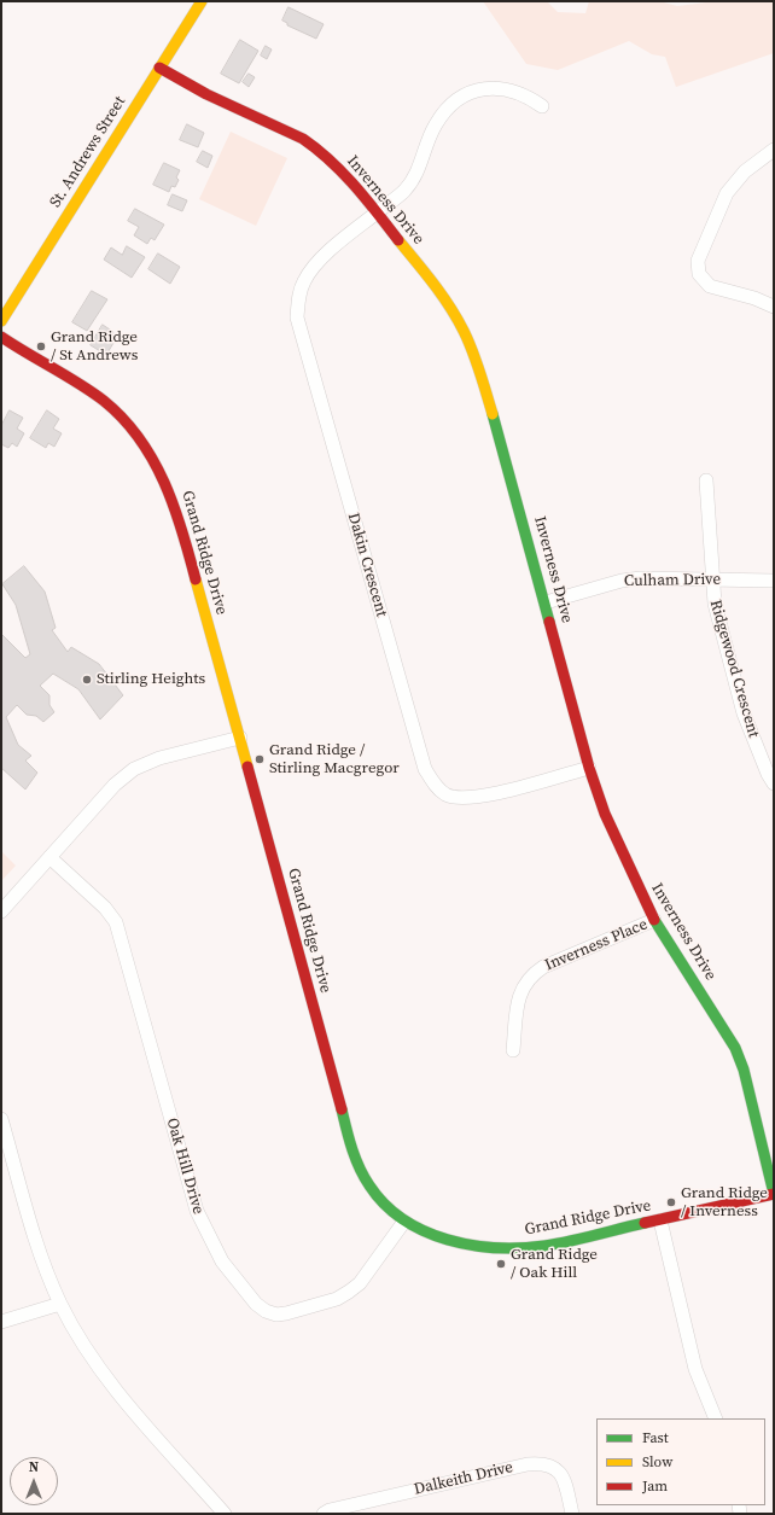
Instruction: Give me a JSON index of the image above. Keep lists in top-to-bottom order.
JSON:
{
  "streets": {
    "street": [
      "St. Andrews Street",
      "Inverness Drive",
      "Grand Ridge Drive",
      "Dakin Crescent",
      "Culham Drive",
      "Ridgewood Crescent",
      "Inverness Place",
      "Oak Hill Drive",
      "Dalkeith Drive"
    ]
  },
  "crossings": [
    ["St. Andrews Street", "Inverness Drive"],
    ["Inverness Drive", "Grand Ridge Drive"],
    ["Inverness Drive", "Dakin Crescent"],
    ["Inverness Drive", "Culham Drive"],
    ["Inverness Drive", "Inverness Place"],
    ["Grand Ridge Drive", "Oak Hill Drive"],
    ["Culham Drive", "Ridgewood Crescent"]
  ],
  "places": [
    "Grand Ridge / St Andrews",
    "Stirling Heights",
    "Grand Ridge / Stirling Macgregor",
    "Grand Ridge / Inverness",
    "Grand Ridge / Oak Hill"
  ],
  "legend": ["Fast", "Slow", "Jam"],
  "north": "top"
}
